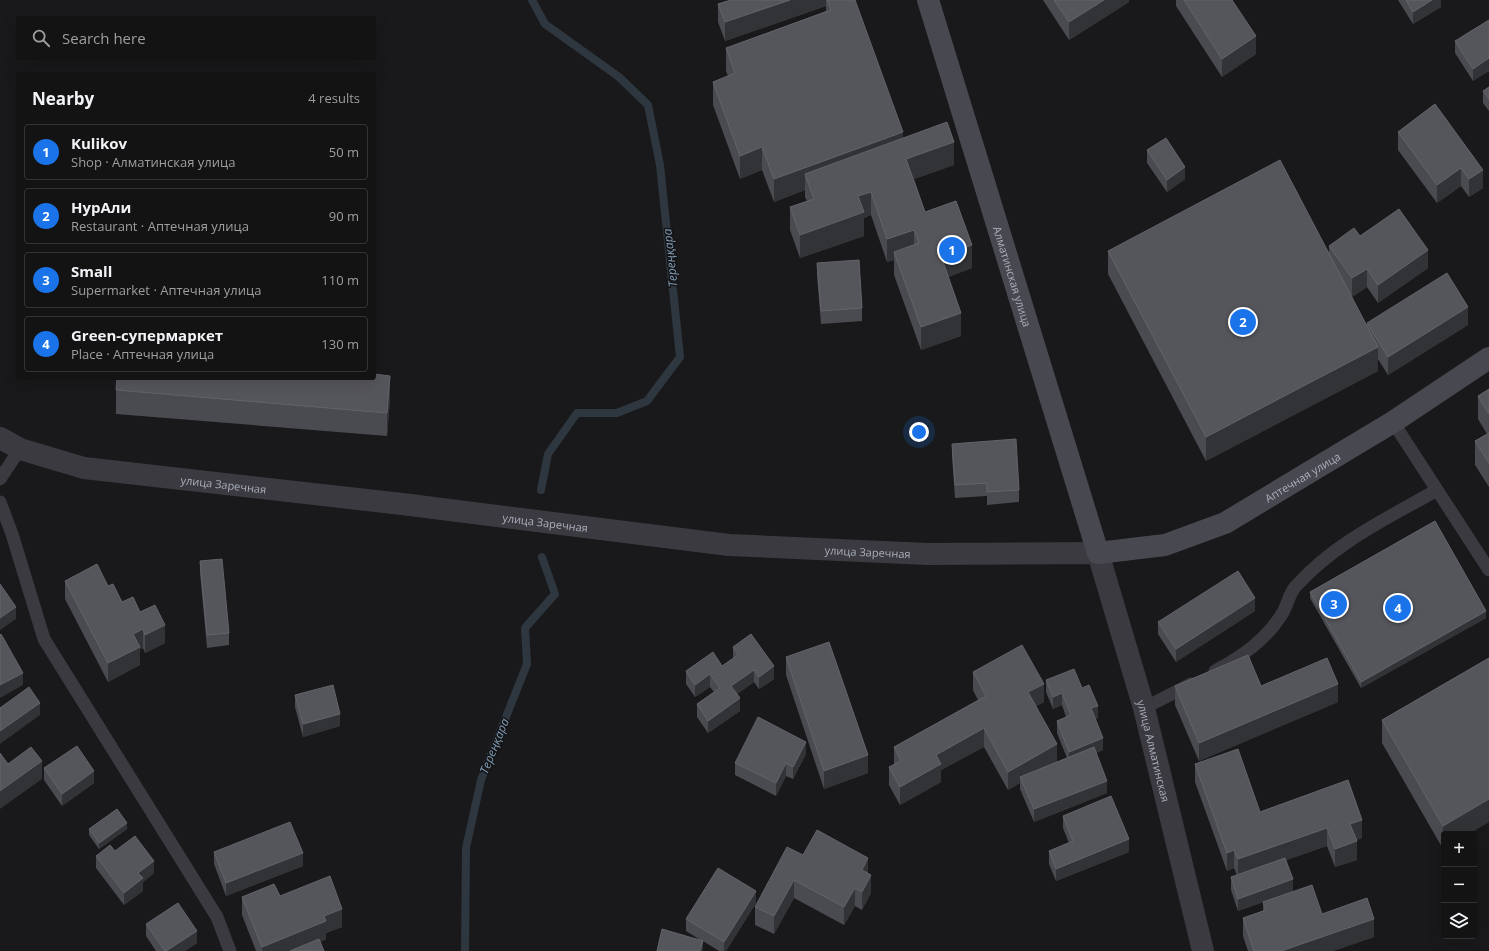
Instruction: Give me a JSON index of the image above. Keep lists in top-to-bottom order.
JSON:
{
  "streets": {
    "main road": ["Алматинская улица", "Аптечная улица"],
    "street": ["улица Заречная", "улица Алматинская"]
  },
  "crossings": [
    ["Алматинская улица", "Аптечная улица"],
    ["Алматинская улица", "улица Заречная"],
    ["Алматинская улица", "улица Алматинская"],
    ["Аптечная улица", "улица Заречная"],
    ["Аптечная улица", "улица Алматинская"],
    ["улица Заречная", "улица Алматинская"]
  ],
  "water": ["Тереңқара"],
  "page": {
    "search": "Search here",
    "heading": ["Nearby", "4 results"],
    "list": [
      {
        "mark": "1",
        "name": "Kulikov",
        "note": "Shop · Алматинская улица",
        "value": "50 m"
      },
      {
        "mark": "2",
        "name": "НурАли",
        "note": "Restaurant · Аптечная улица",
        "value": "90 m"
      },
      {
        "mark": "3",
        "name": "Small",
        "note": "Supermarket · Аптечная улица",
        "value": "110 m"
      },
      {
        "mark": "4",
        "name": "Green-супермаркет",
        "note": "Place · Аптечная улица",
        "value": "130 m"
      }
    ],
    "pins": [
      "1",
      "2",
      "3",
      "4"
    ],
    "map_buttons": ["+", "−"]
  }
}
